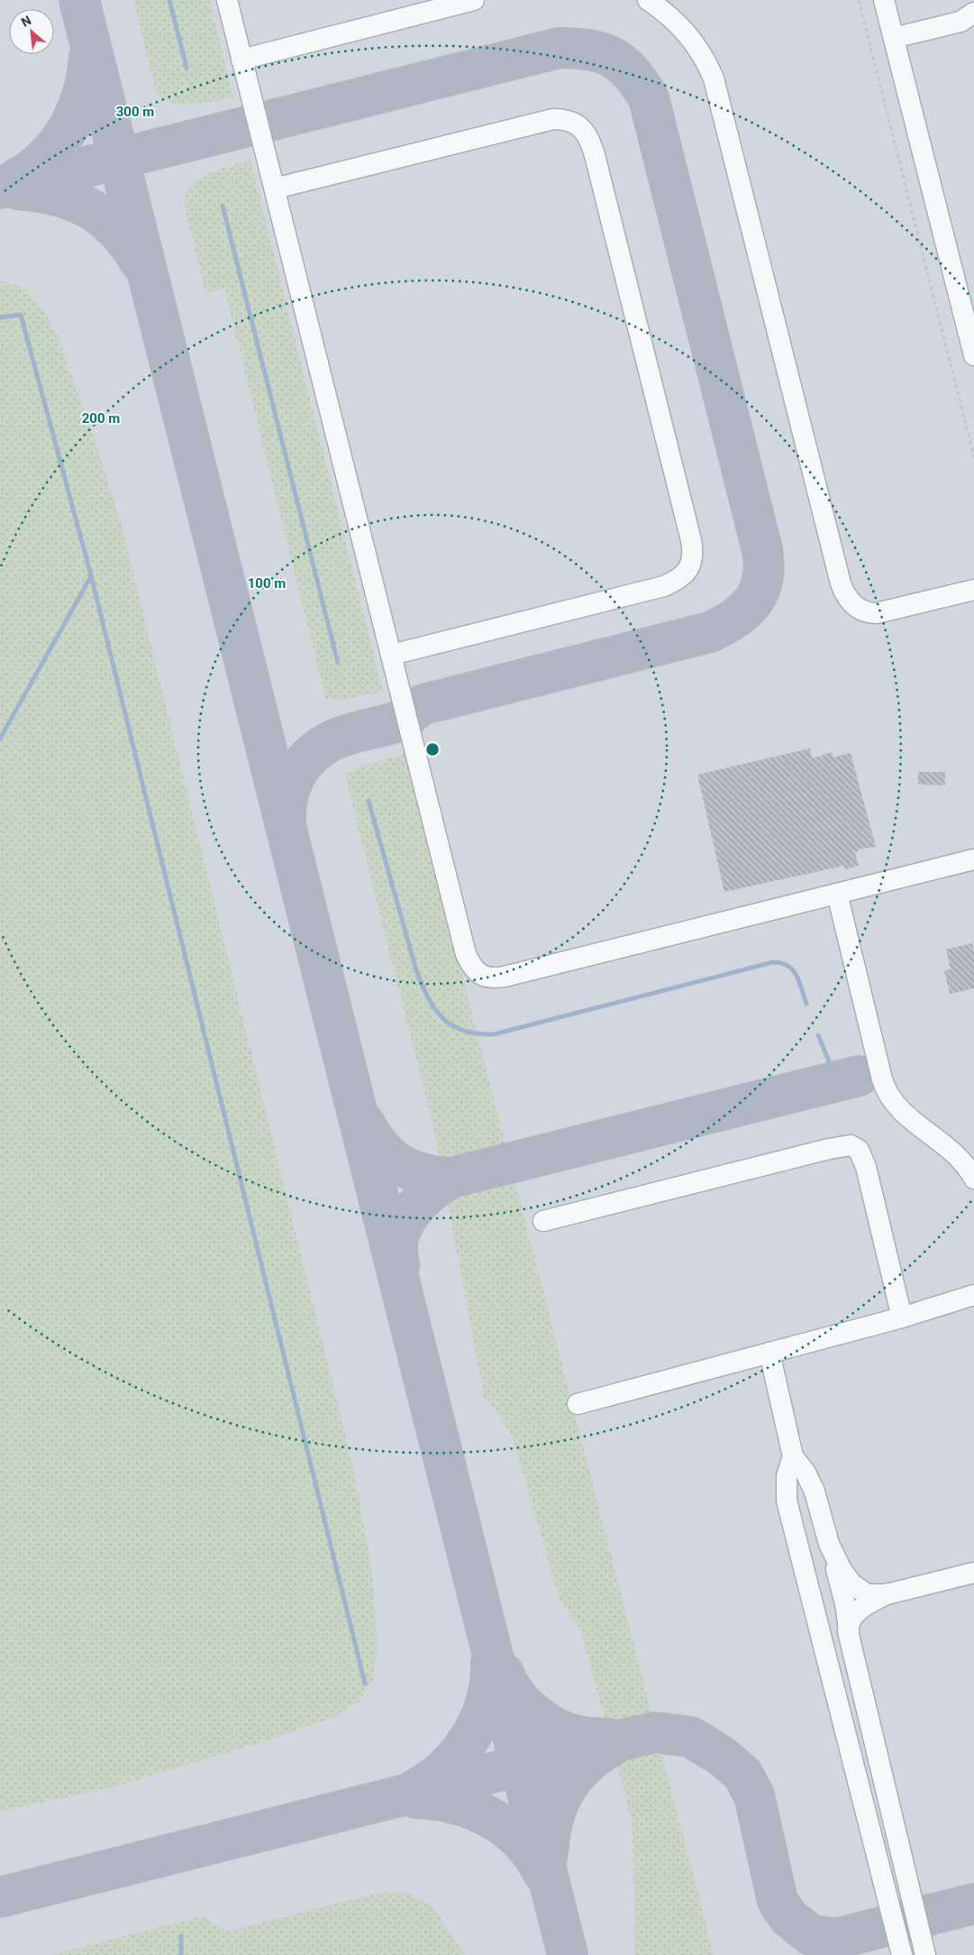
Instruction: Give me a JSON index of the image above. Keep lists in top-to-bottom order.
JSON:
{
  "north": "top left",
  "rings": ["300 m", "200 m", "100 m"]
}
